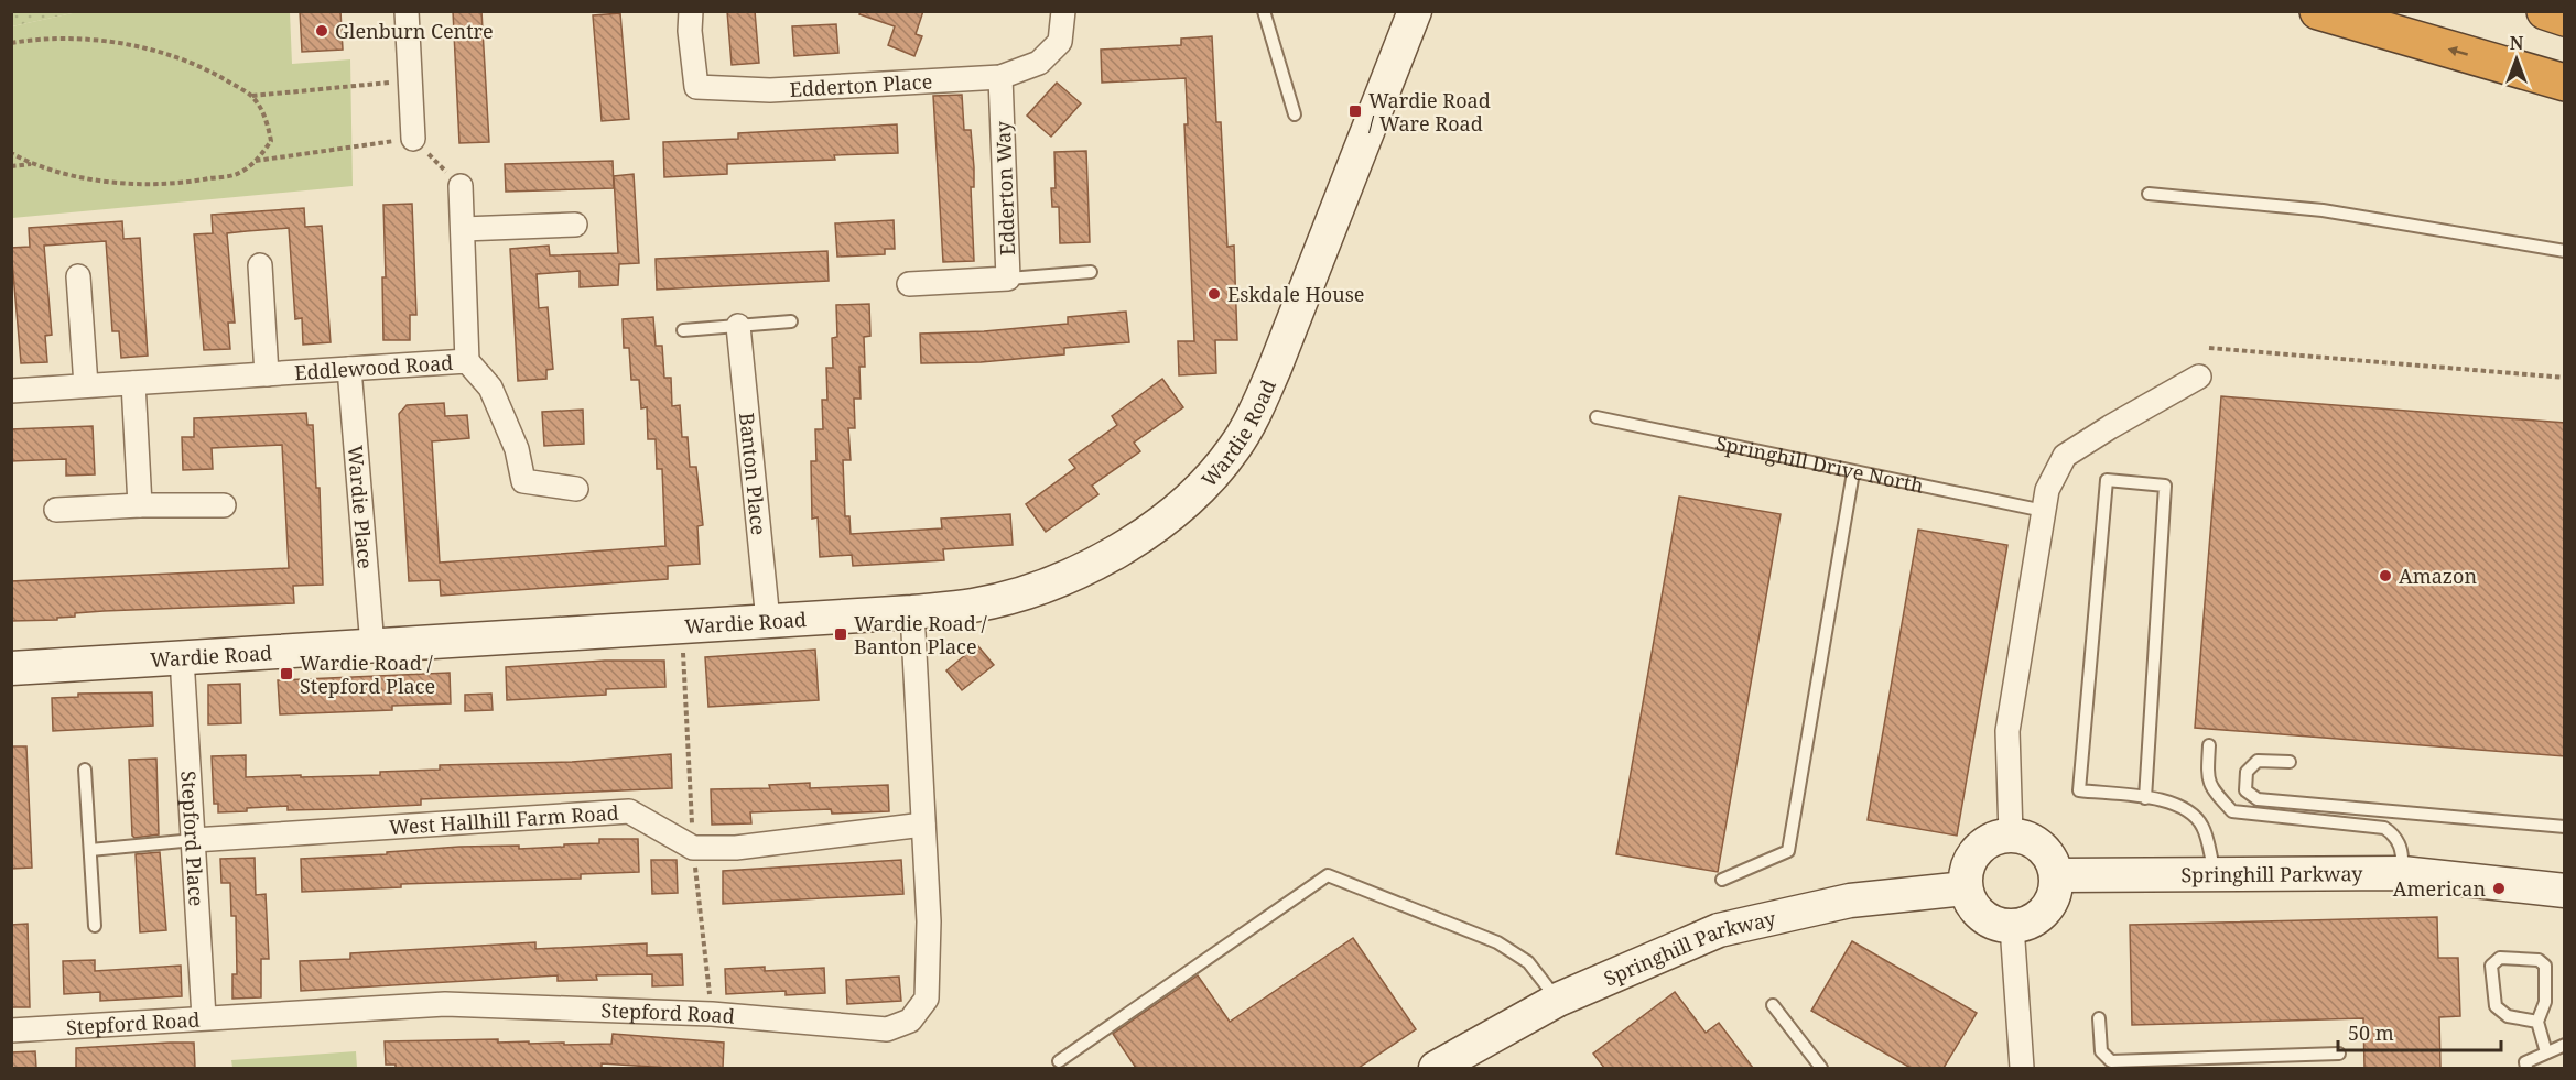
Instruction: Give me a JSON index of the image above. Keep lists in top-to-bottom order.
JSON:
{
  "streets": {
    "street": [
      "Edderton Place",
      "Edderton Way",
      "Eddlewood Road",
      "Wardie Road",
      "Banton Place",
      "Wardie Place",
      "West Hallhill Farm Road",
      "Stepford Place",
      "Springhill Parkway",
      "Stepford Road"
    ],
    "lane": ["Springhill Drive North"]
  },
  "crossings": [
    ["Edderton Place", "Edderton Way"],
    ["Eddlewood Road", "Wardie Place"],
    ["Wardie Road", "Banton Place"],
    ["Wardie Road", "Wardie Place"],
    ["Wardie Road", "Stepford Place"],
    ["Wardie Road", "Stepford Road"],
    ["West Hallhill Farm Road", "Stepford Place"],
    ["West Hallhill Farm Road", "Stepford Road"],
    ["Stepford Place", "Stepford Road"]
  ],
  "places": {
    "other": [
      "Glenburn Centre",
      "Eskdale House",
      "Amazon",
      "American"
    ],
    "transit": ["Wardie Road / Ware Road", "Wardie Road / Banton Place", "Wardie Road / Stepford Place"]
  },
  "scale_bar": "50 m",
  "north": "top"
}
